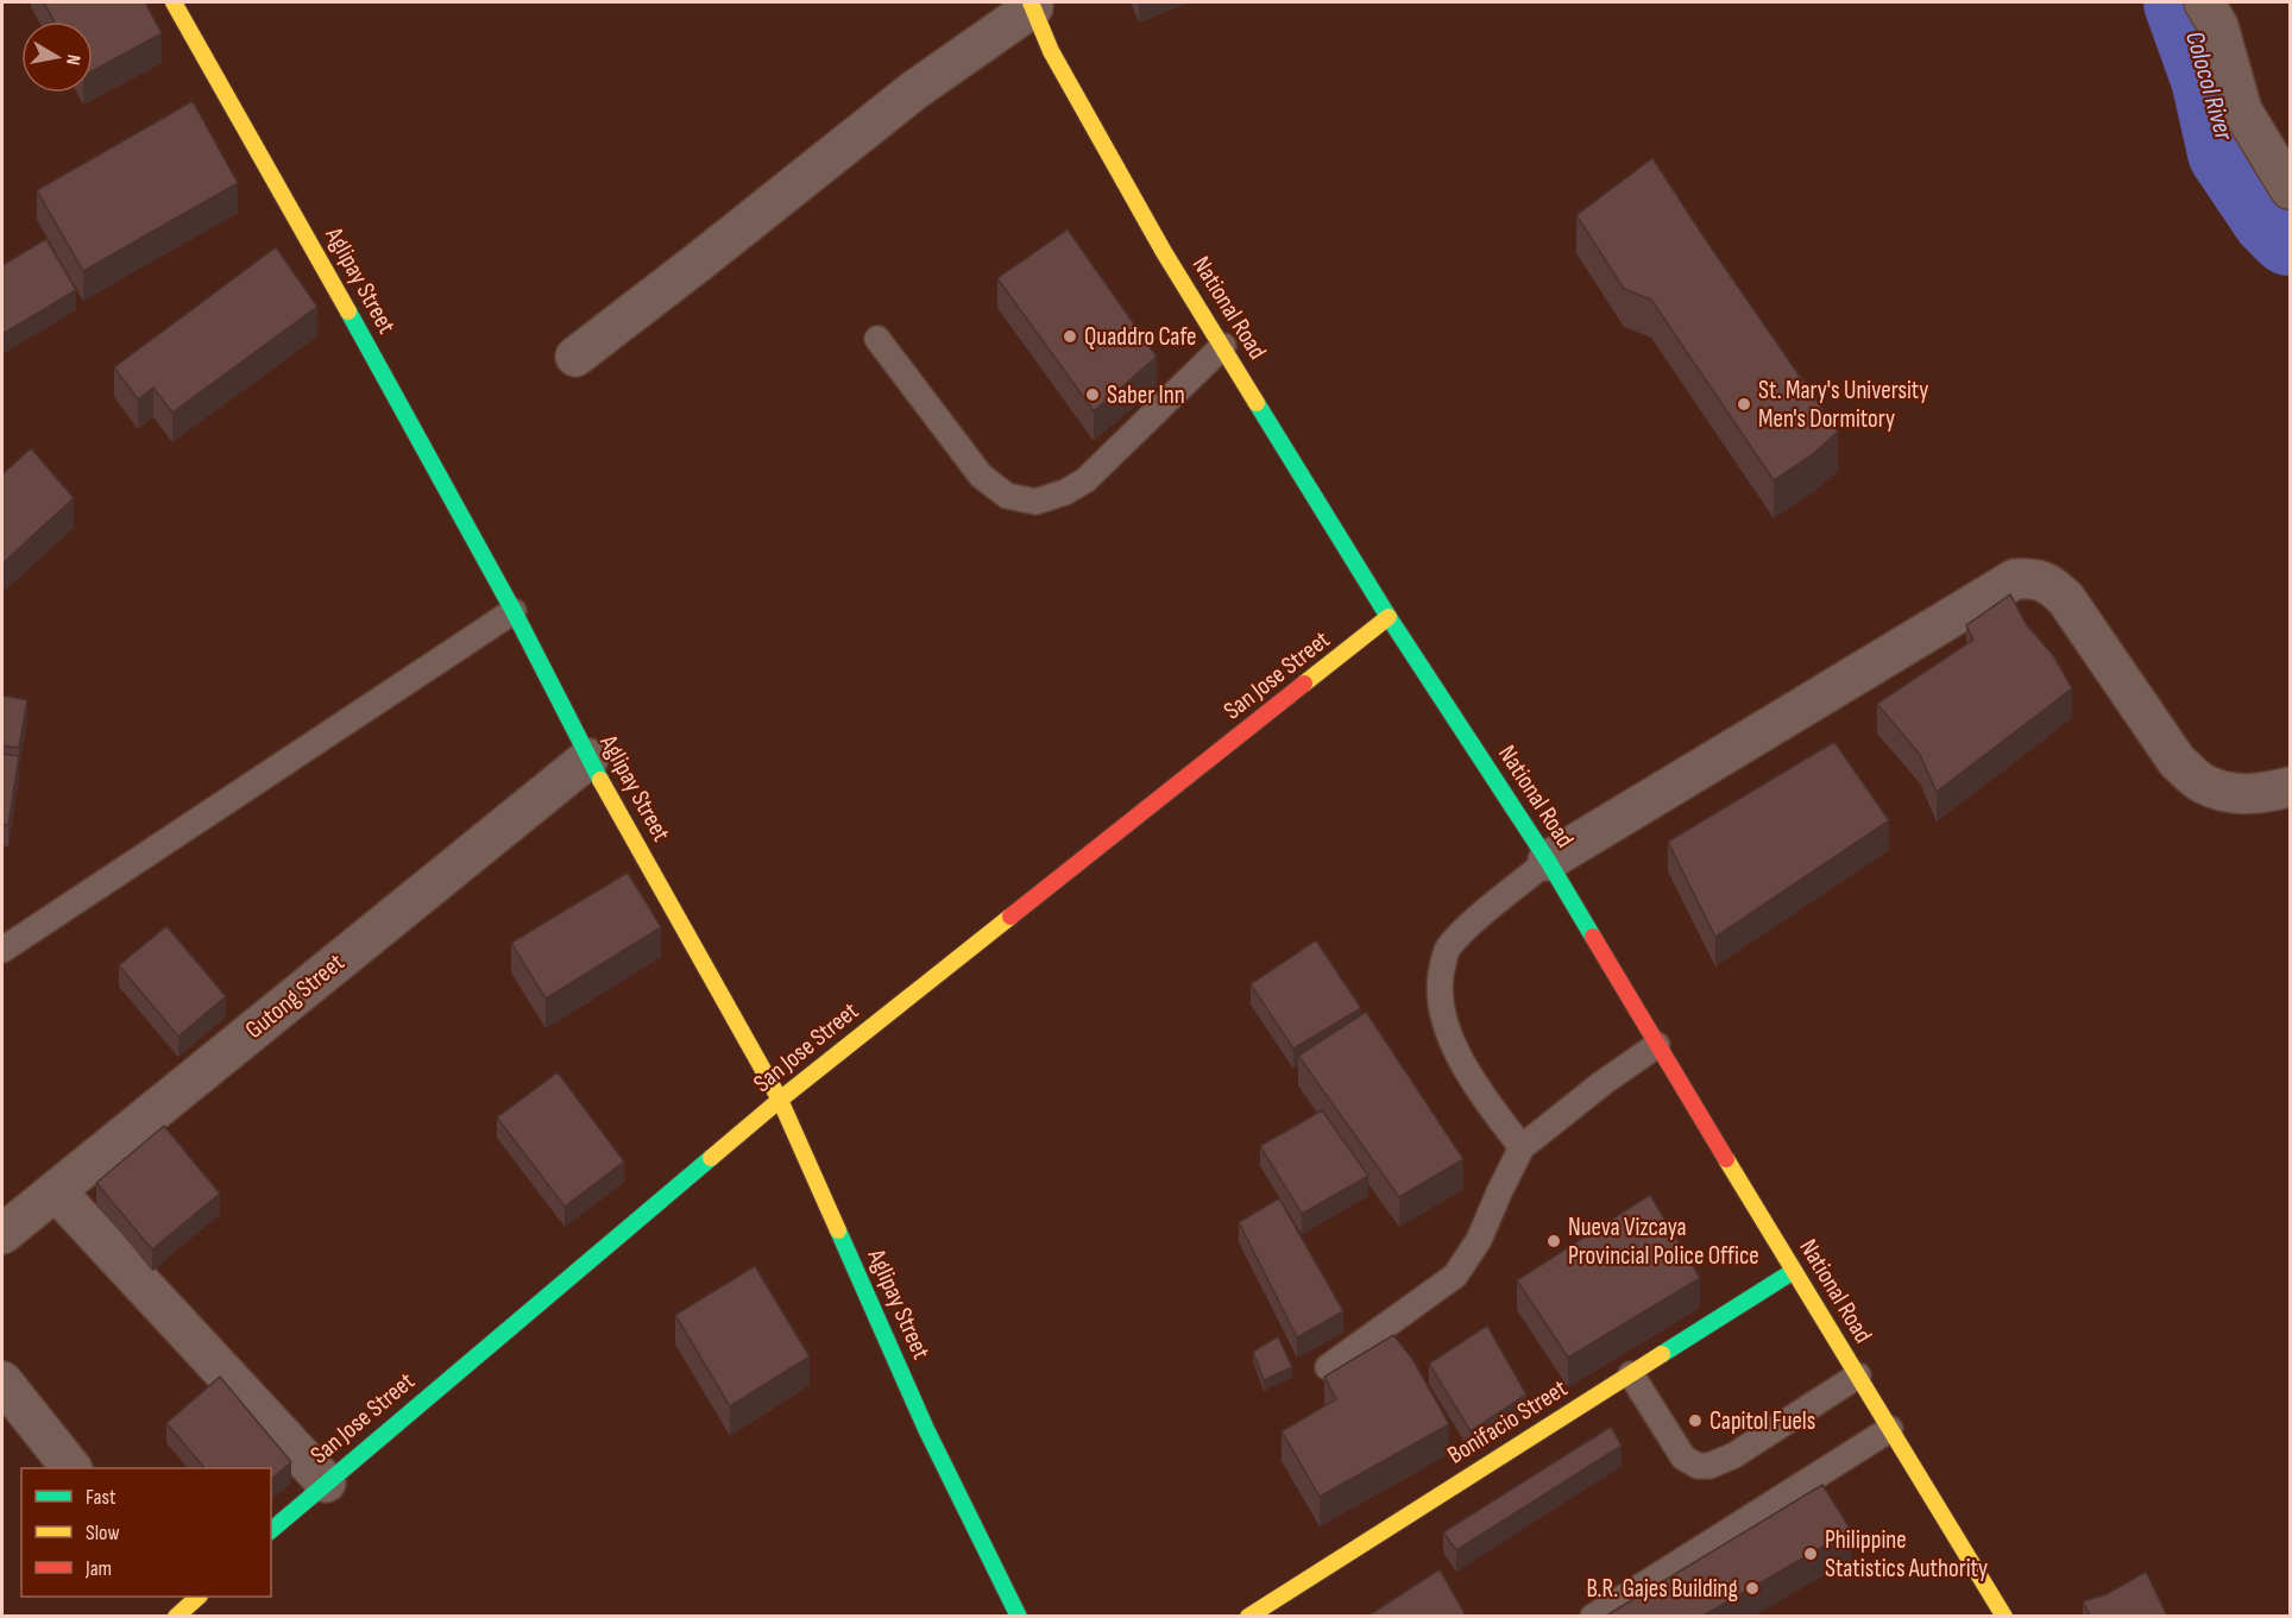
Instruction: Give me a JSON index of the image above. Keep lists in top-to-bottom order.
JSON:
{
  "streets": {
    "street": [
      "Aglipay Street",
      "National Road",
      "San Jose Street",
      "Gutong Street",
      "Bonifacio Street"
    ]
  },
  "crossings": [
    ["Aglipay Street", "San Jose Street"],
    ["Aglipay Street", "Gutong Street"],
    ["National Road", "San Jose Street"],
    ["National Road", "Bonifacio Street"]
  ],
  "water": ["Colocol River"],
  "places": [
    "Quaddro Cafe",
    "Saber Inn",
    "St. Mary's University Men's Dormitory",
    "Nueva Vizcaya Provincial Police Office",
    "Capitol Fuels",
    "Philippine Statistics Authority",
    "B.R. Gajes Building"
  ],
  "legend": ["Fast", "Slow", "Jam"],
  "north": "right"
}
